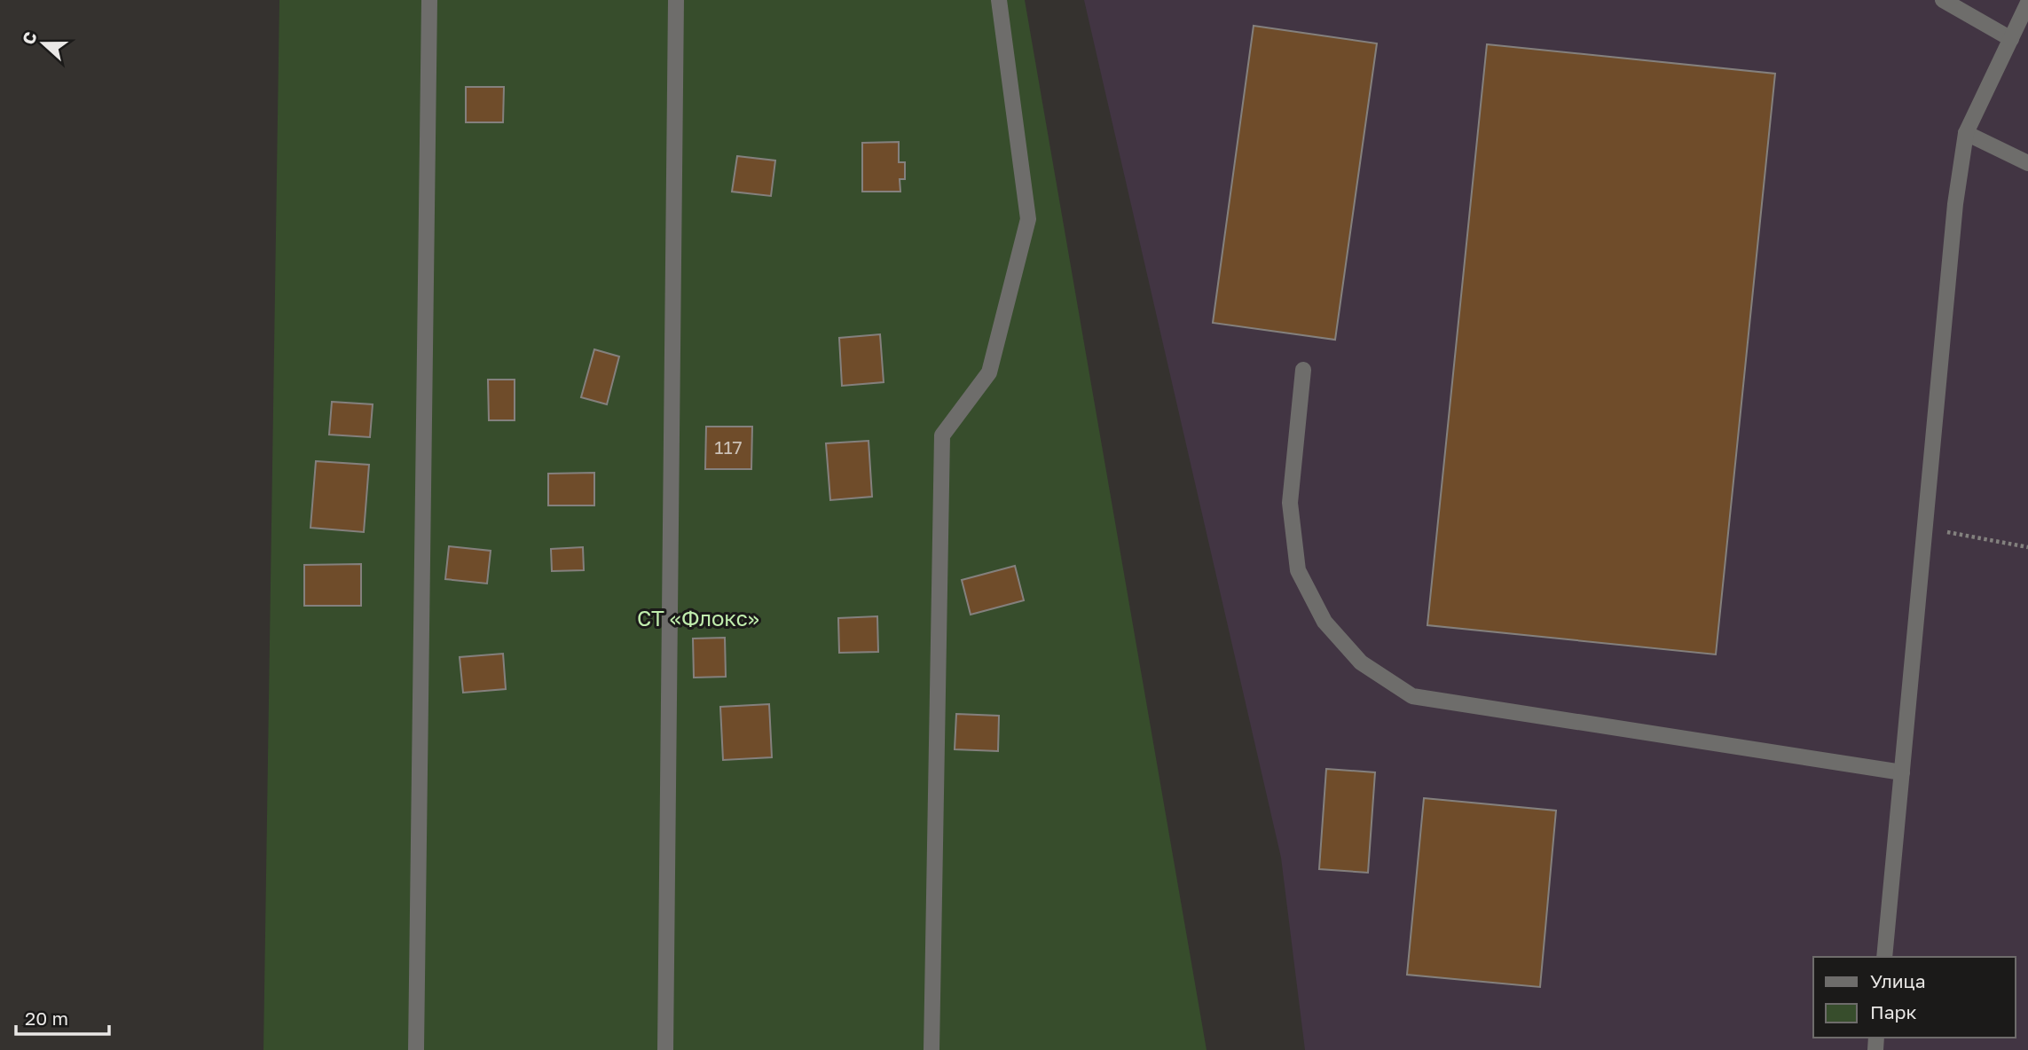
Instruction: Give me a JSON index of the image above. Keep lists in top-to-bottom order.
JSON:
{
  "parks": ["СТ «Флокс»"],
  "house_numbers": ["117"],
  "legend": ["Улица", "Парк"],
  "scale_bar": "20 m",
  "north": "left"
}
